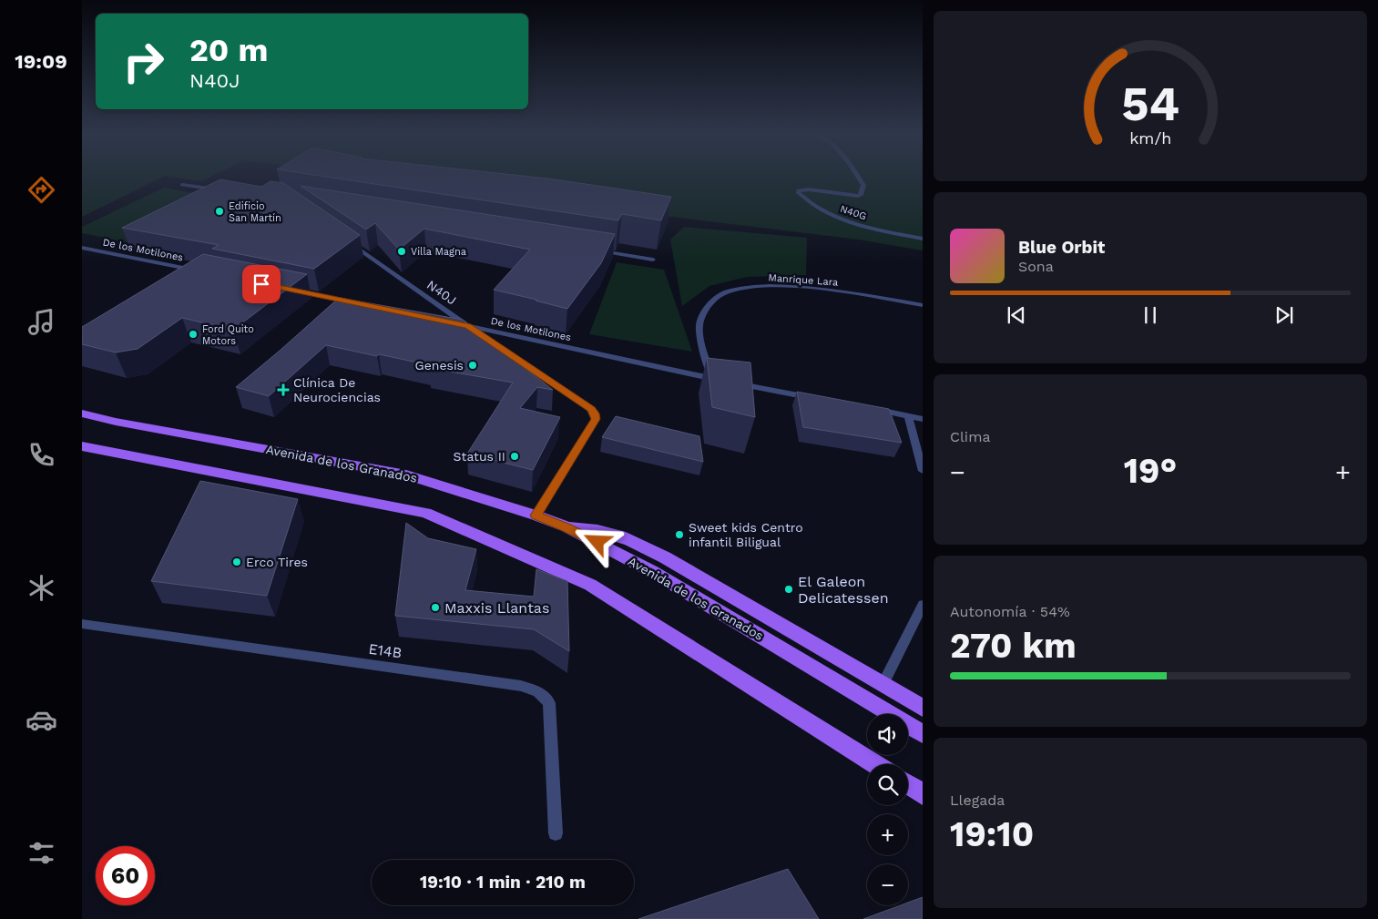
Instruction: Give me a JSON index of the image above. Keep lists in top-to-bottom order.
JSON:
{
  "streets": {
    "main road": ["Avenida de los Granados"],
    "street": [
      "N40G",
      "De los Motilones",
      "Manrique Lara",
      "N40J",
      "E14B"
    ]
  },
  "crossings": [
    ["De los Motilones", "Manrique Lara"],
    ["De los Motilones", "N40J"],
    ["N40J", "Avenida de los Granados"]
  ],
  "places": {
    "other": [
      "Edificio San Martín",
      "Villa Magna",
      "Ford Quito Motors",
      "Genesis",
      "Status II",
      "Sweet kids Centro infantil Biligual",
      "Erco Tires",
      "El Galeon Delicatessen",
      "Maxxis Llantas"
    ],
    "health": ["Clínica De Neurociencias"]
  },
  "page": {
    "tabs": "19:09",
    "turn": ["20 m", "N40J"],
    "song": ["Blue Orbit", "Sona"],
    "tile": [
      "Clima",
      ["Autonomía · 54%", "270 km"],
      ["Llegada", "19:10"]
    ],
    "heat": ["−", "19°", "+"],
    "map_buttons": ["+", "−"],
    "limit": "60",
    "trip": "19:10 · 1 min · 210 m",
    "gauge": ["54", "km/h"]
  }
}
